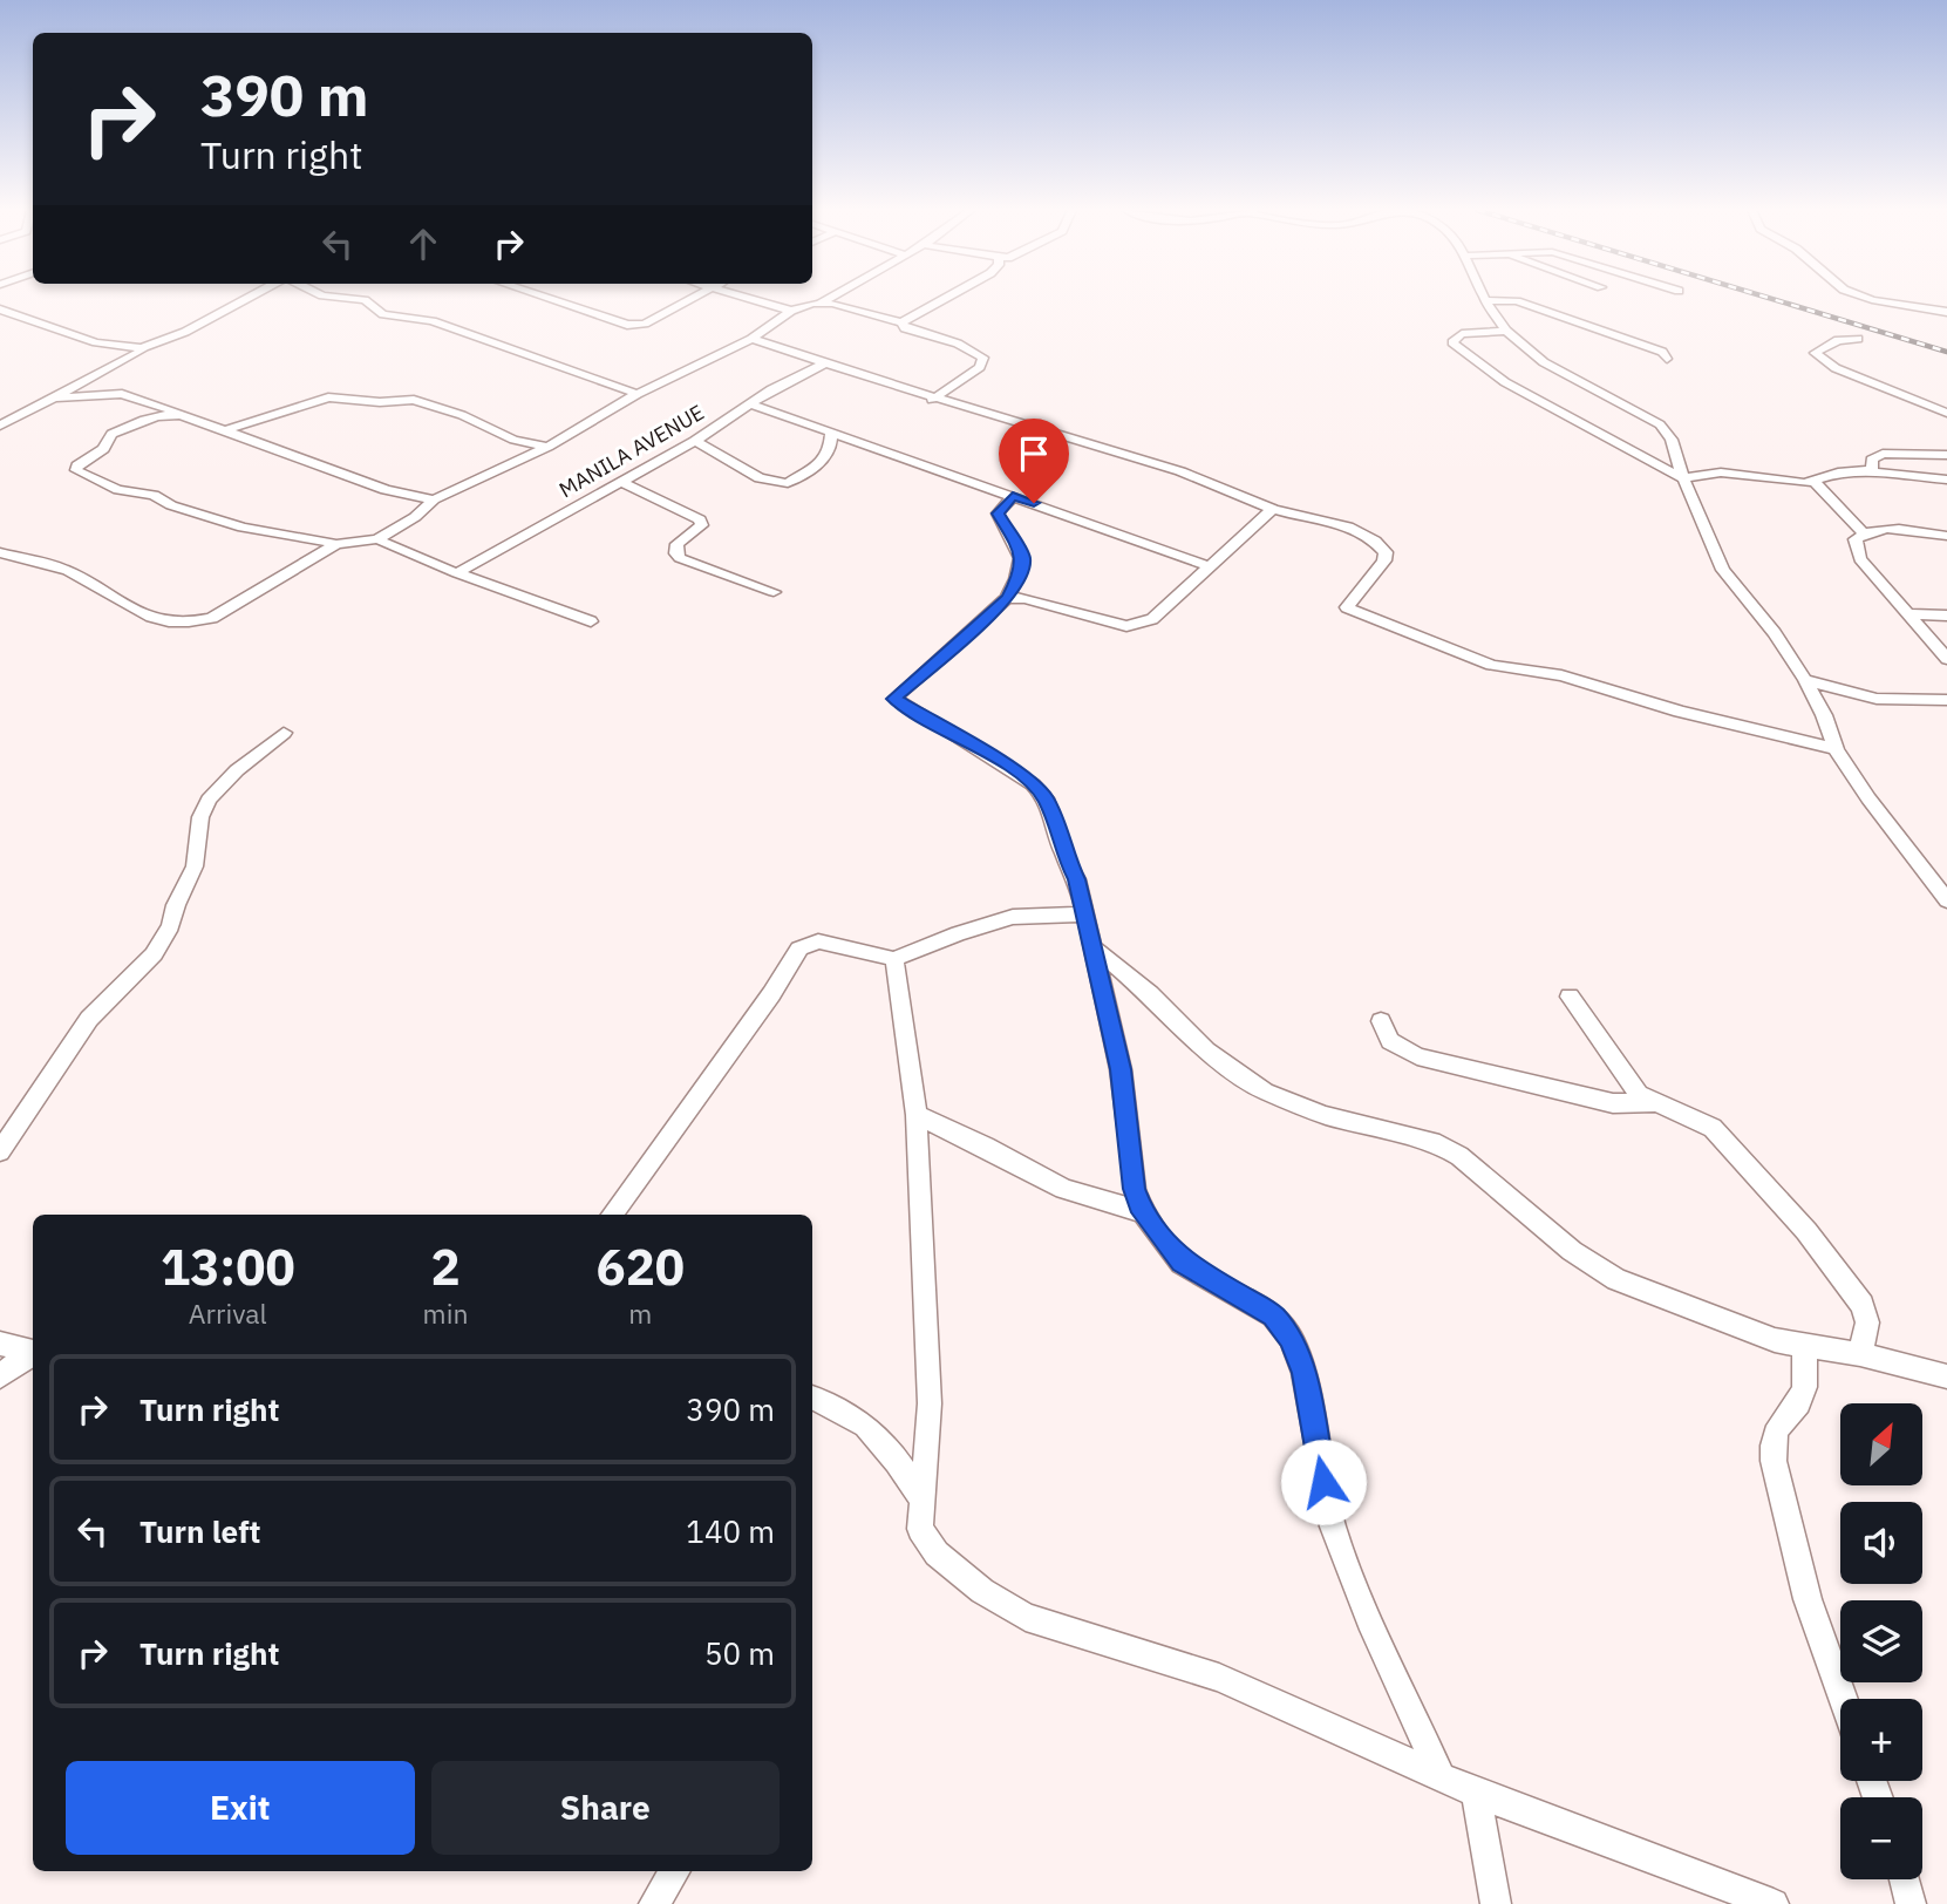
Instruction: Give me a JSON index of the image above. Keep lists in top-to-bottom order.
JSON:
{
  "streets": {
    "street": ["MANILA AVENUE"]
  },
  "north": "top right",
  "page": {
    "turn": ["390 m", "Turn right"],
    "eta": [
      "13:00",
      "Arrival",
      "2",
      "min",
      "620",
      "m"
    ],
    "list": [
      {
        "name": "Turn right",
        "value": "390 m"
      },
      {
        "name": "Turn left",
        "value": "140 m"
      },
      {
        "name": "Turn right",
        "value": "50 m"
      }
    ],
    "map_buttons": ["+", "−"],
    "buttons": ["Exit", "Share"]
  }
}
